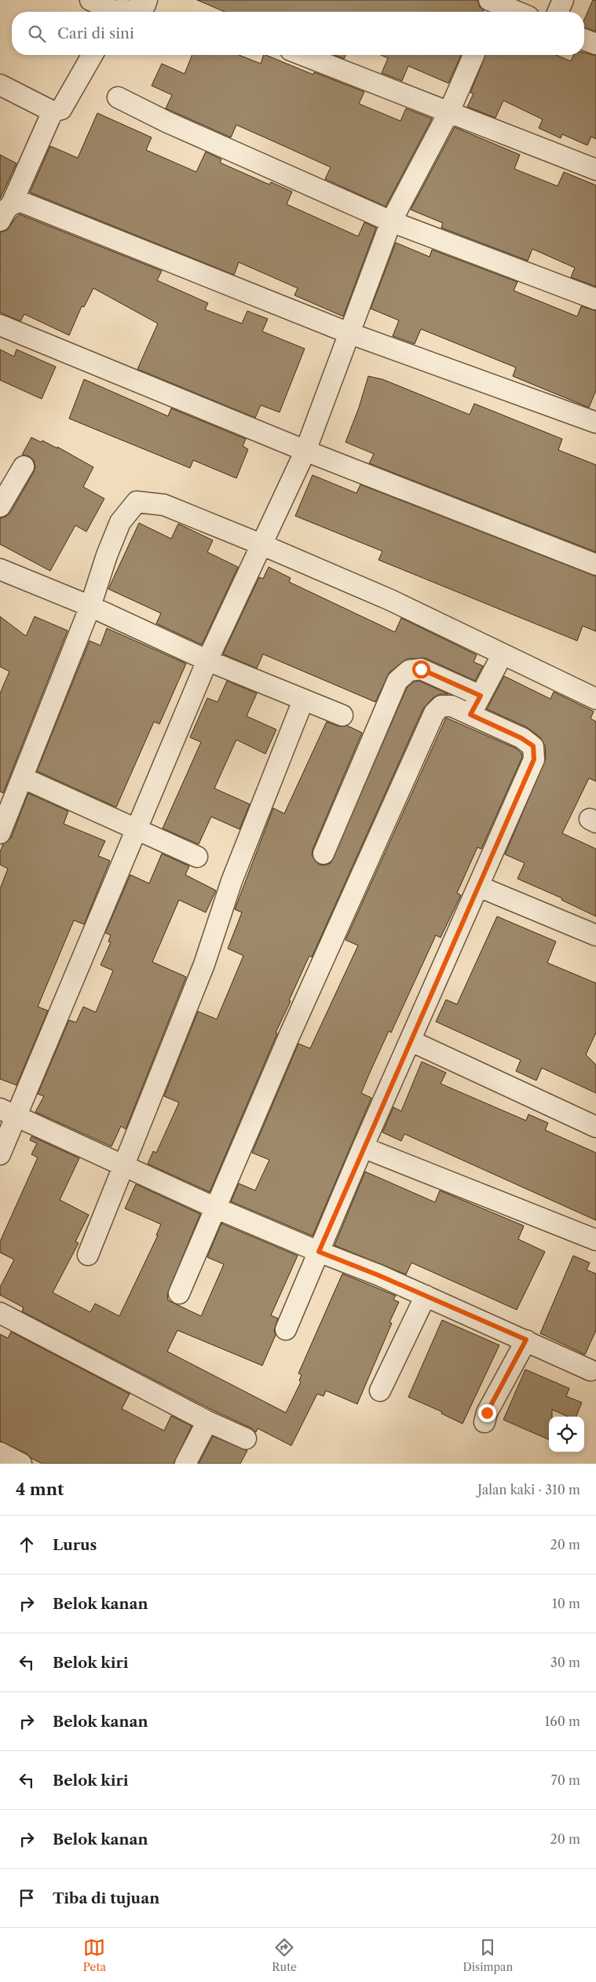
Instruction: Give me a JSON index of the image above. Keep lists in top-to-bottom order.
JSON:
{
  "page": {
    "search": "Cari di sini",
    "heading": ["4 mnt", "Jalan kaki · 310 m"],
    "list": [
      ["Lurus", "20 m"],
      ["Belok kanan", "10 m"],
      ["Belok kiri", "30 m"],
      ["Belok kanan", "160 m"],
      ["Belok kiri", "70 m"],
      ["Belok kanan", "20 m"],
      "Tiba di tujuan"
    ],
    "nav": ["Peta", "Rute", "Disimpan"]
  }
}
